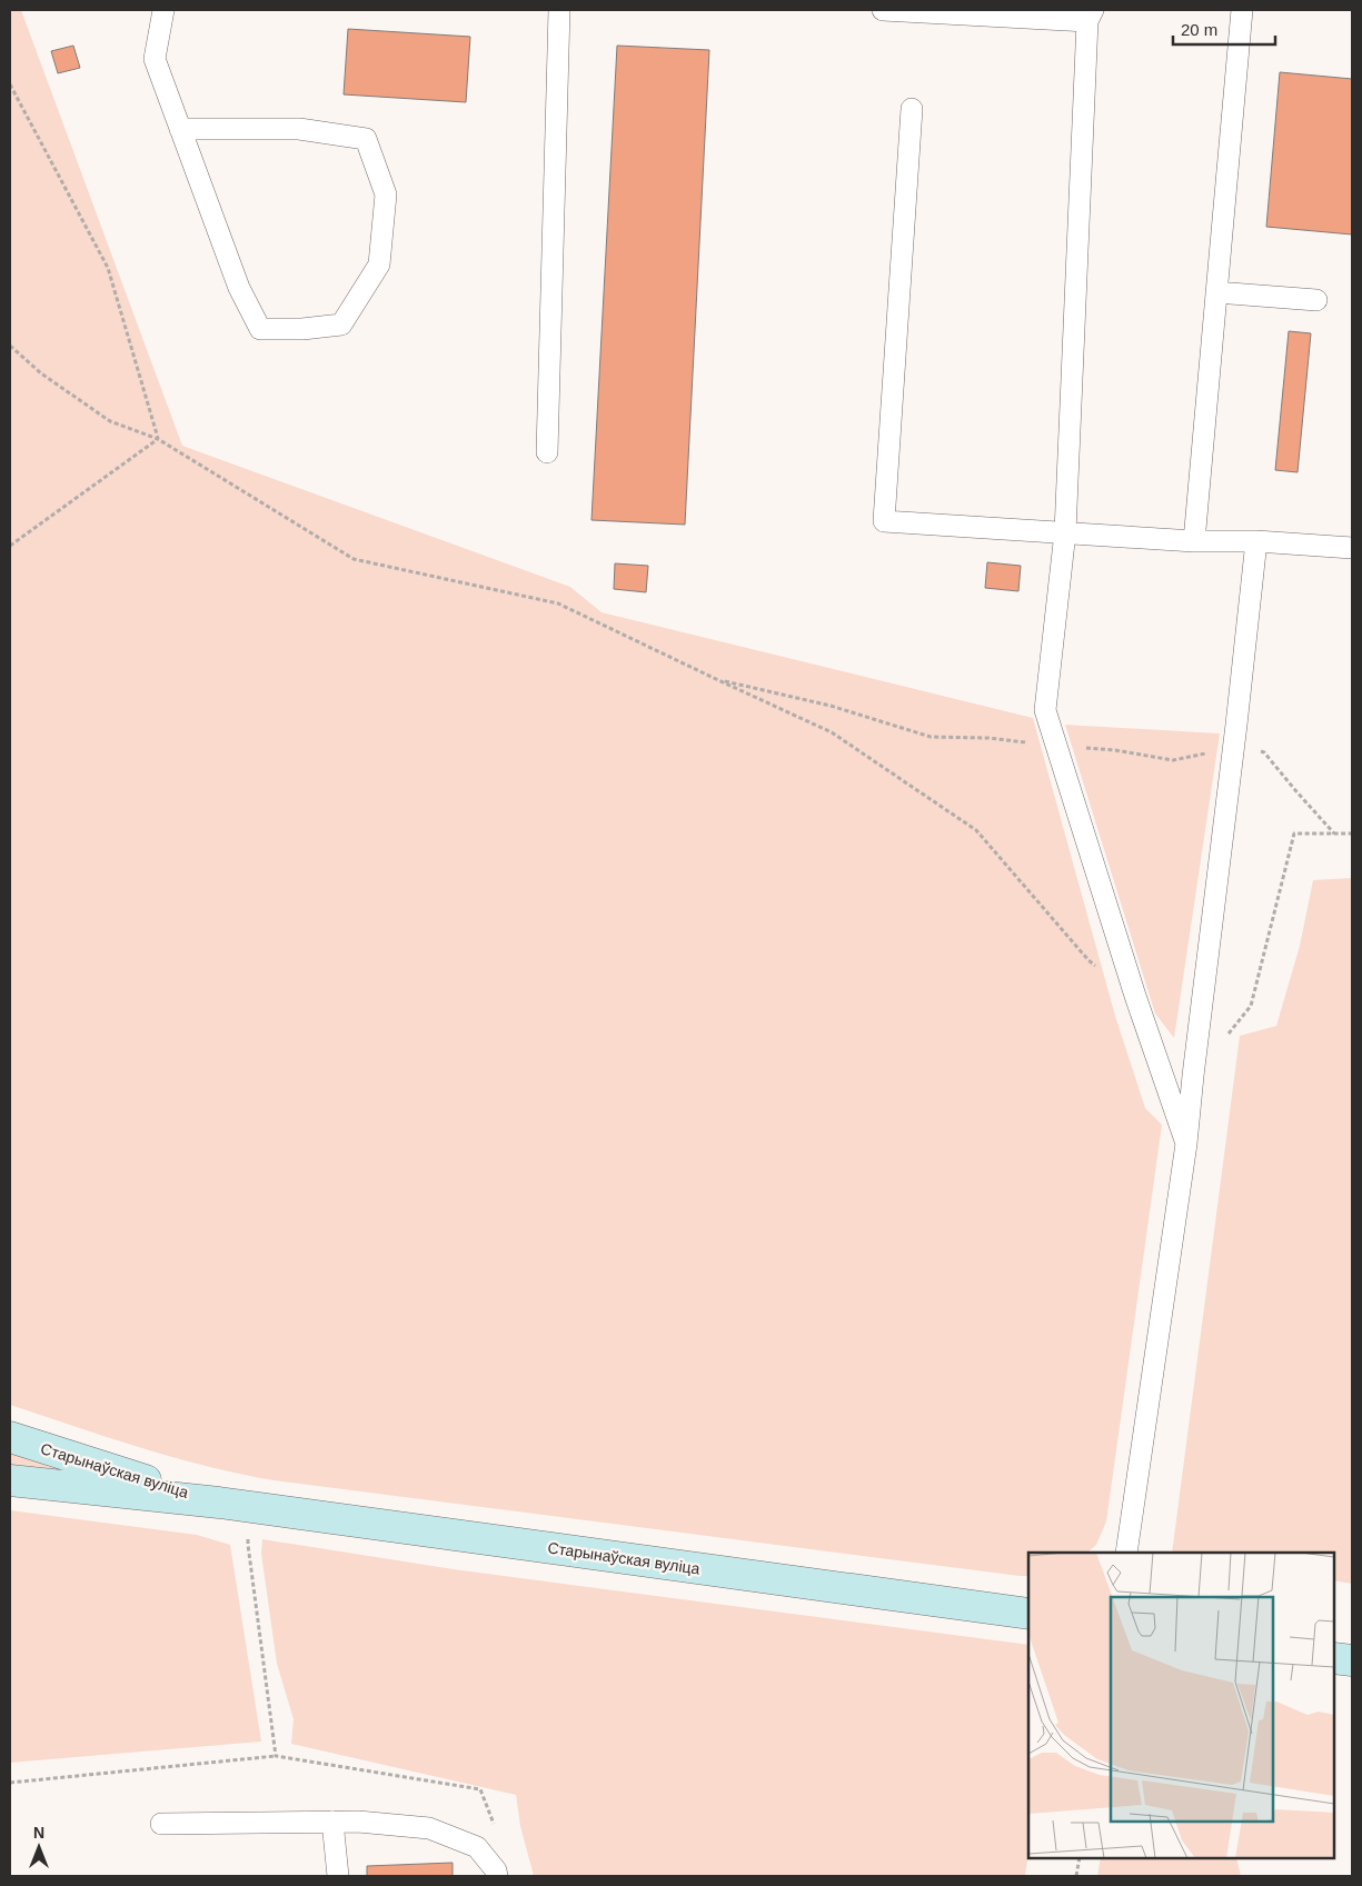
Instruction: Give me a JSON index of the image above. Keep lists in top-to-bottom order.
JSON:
{
  "streets": {
    "main road": ["Старынаўская вуліца"]
  },
  "scale_bar": "20 m",
  "north": "top"
}
